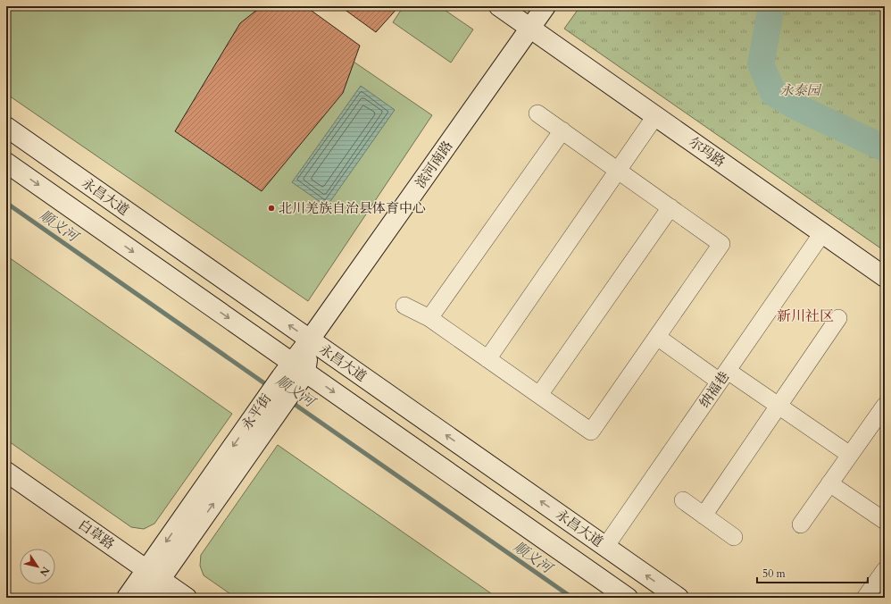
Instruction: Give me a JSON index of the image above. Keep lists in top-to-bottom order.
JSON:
{
  "streets": {
    "main road": [
      "尔玛路",
      "滨河南路",
      "永昌大道",
      "永平街",
      "白草路"
    ],
    "street": ["纳福巷"]
  },
  "crossings": [
    ["尔玛路", "滨河南路"],
    ["尔玛路", "纳福巷"],
    ["滨河南路", "永昌大道"],
    ["滨河南路", "永平街"],
    ["永昌大道", "纳福巷"],
    ["永昌大道", "永平街"],
    ["永平街", "白草路"]
  ],
  "districts": ["新川社区"],
  "water": ["顺义河"],
  "parks": ["永泰园"],
  "places": ["北川羌族自治县体育中心"],
  "scale_bar": "50 m",
  "north": "bottom right"
}
